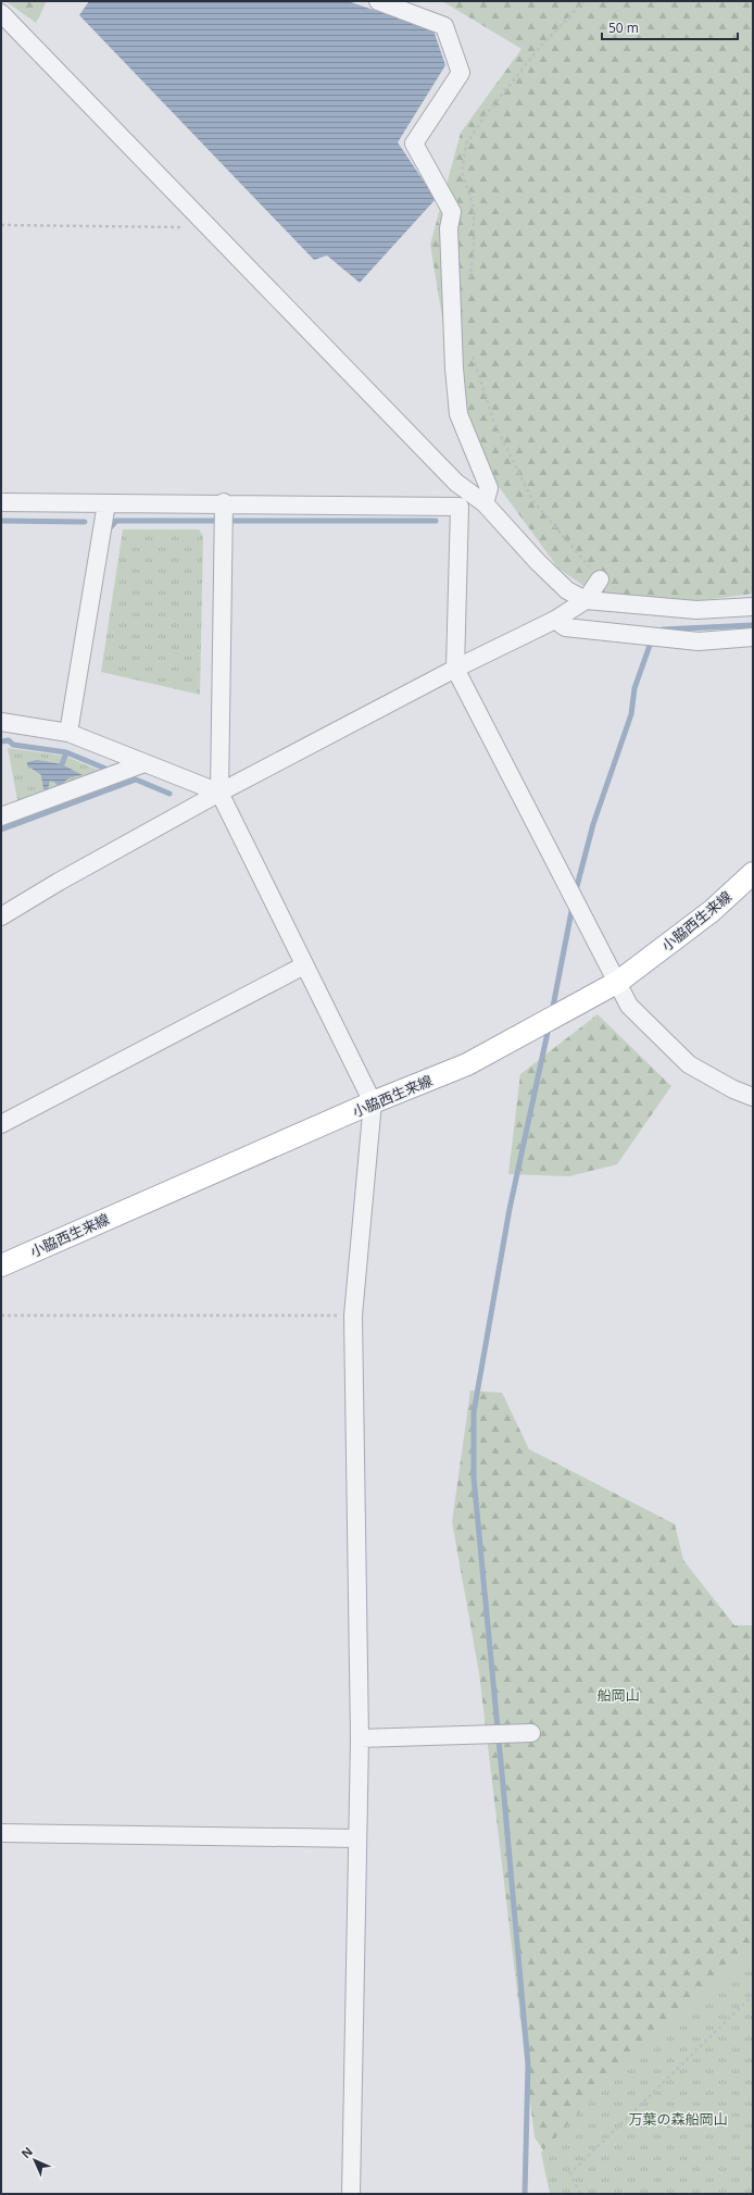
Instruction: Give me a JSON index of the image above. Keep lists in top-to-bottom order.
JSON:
{
  "streets": {
    "main road": ["小脇西生来線"]
  },
  "parks": ["船岡山", "万葉の森船岡山"],
  "scale_bar": "50 m",
  "north": "top left"
}
